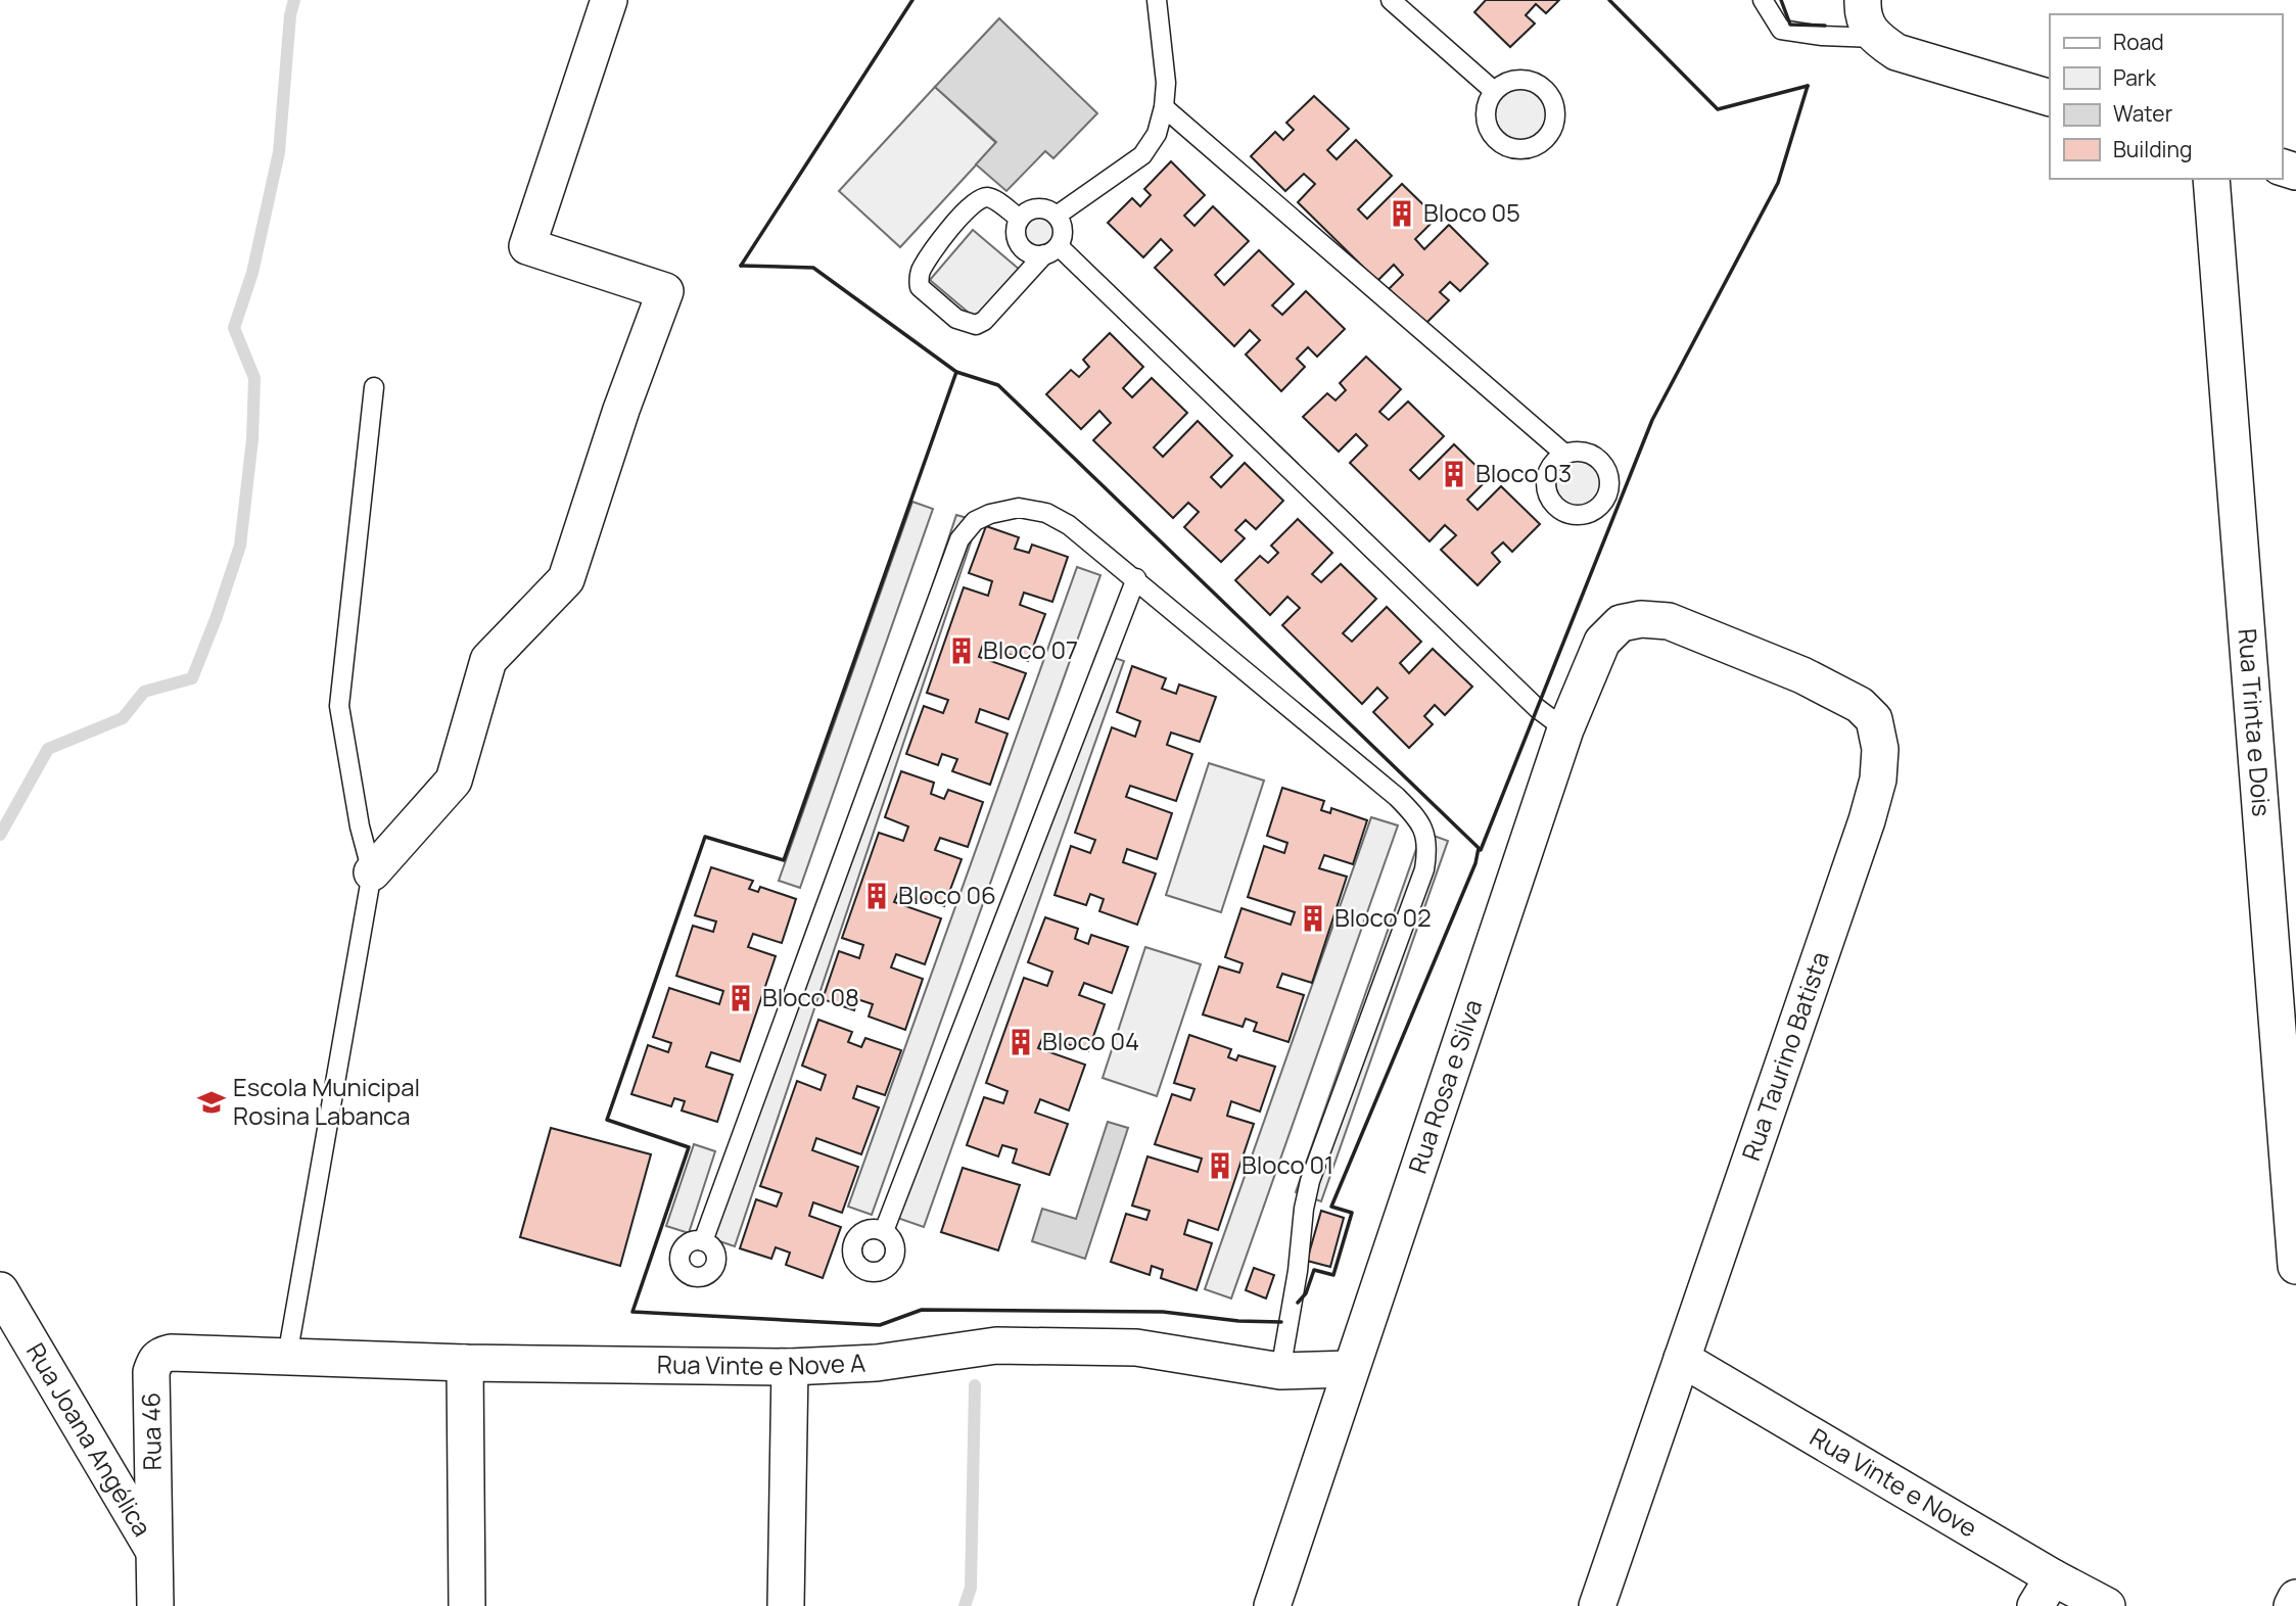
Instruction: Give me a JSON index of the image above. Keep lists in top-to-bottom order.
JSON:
{
  "streets": {
    "street": [
      "Rua Trinta e Dois",
      "Rua Taurino Batista",
      "Rua Rosa e Silva",
      "Rua Vinte e Nove A",
      "Rua 46",
      "Rua Joana Angélica",
      "Rua Vinte e Nove"
    ]
  },
  "crossings": [
    ["Rua Taurino Batista", "Rua Rosa e Silva"],
    ["Rua Taurino Batista", "Rua Vinte e Nove"],
    ["Rua Rosa e Silva", "Rua Vinte e Nove A"],
    ["Rua Vinte e Nove A", "Rua 46"],
    ["Rua 46", "Rua Joana Angélica"]
  ],
  "places": {
    "building": [
      "Bloco 05",
      "Bloco 03",
      "Bloco 07",
      "Bloco 06",
      "Bloco 02",
      "Bloco 08",
      "Bloco 04",
      "Bloco 01"
    ],
    "school or university": ["Escola Municipal Rosina Labanca"]
  },
  "legend": [
    "Road",
    "Park",
    "Water",
    "Building"
  ]
}
